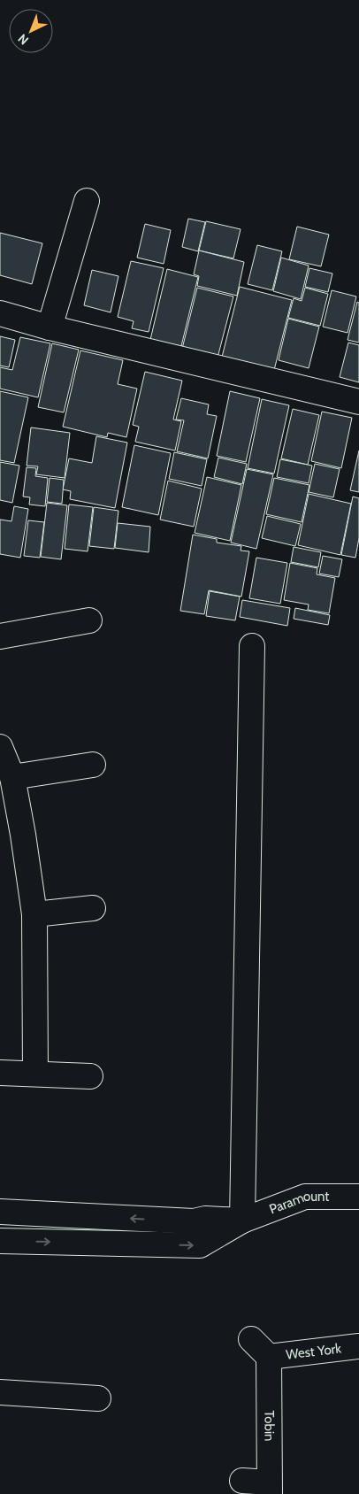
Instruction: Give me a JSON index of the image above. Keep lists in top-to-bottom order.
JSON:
{
  "streets": {
    "street": ["Paramount", "West York", "Tobin"]
  },
  "crossings": [
    ["West York", "Tobin"]
  ],
  "north": "bottom left"
}
